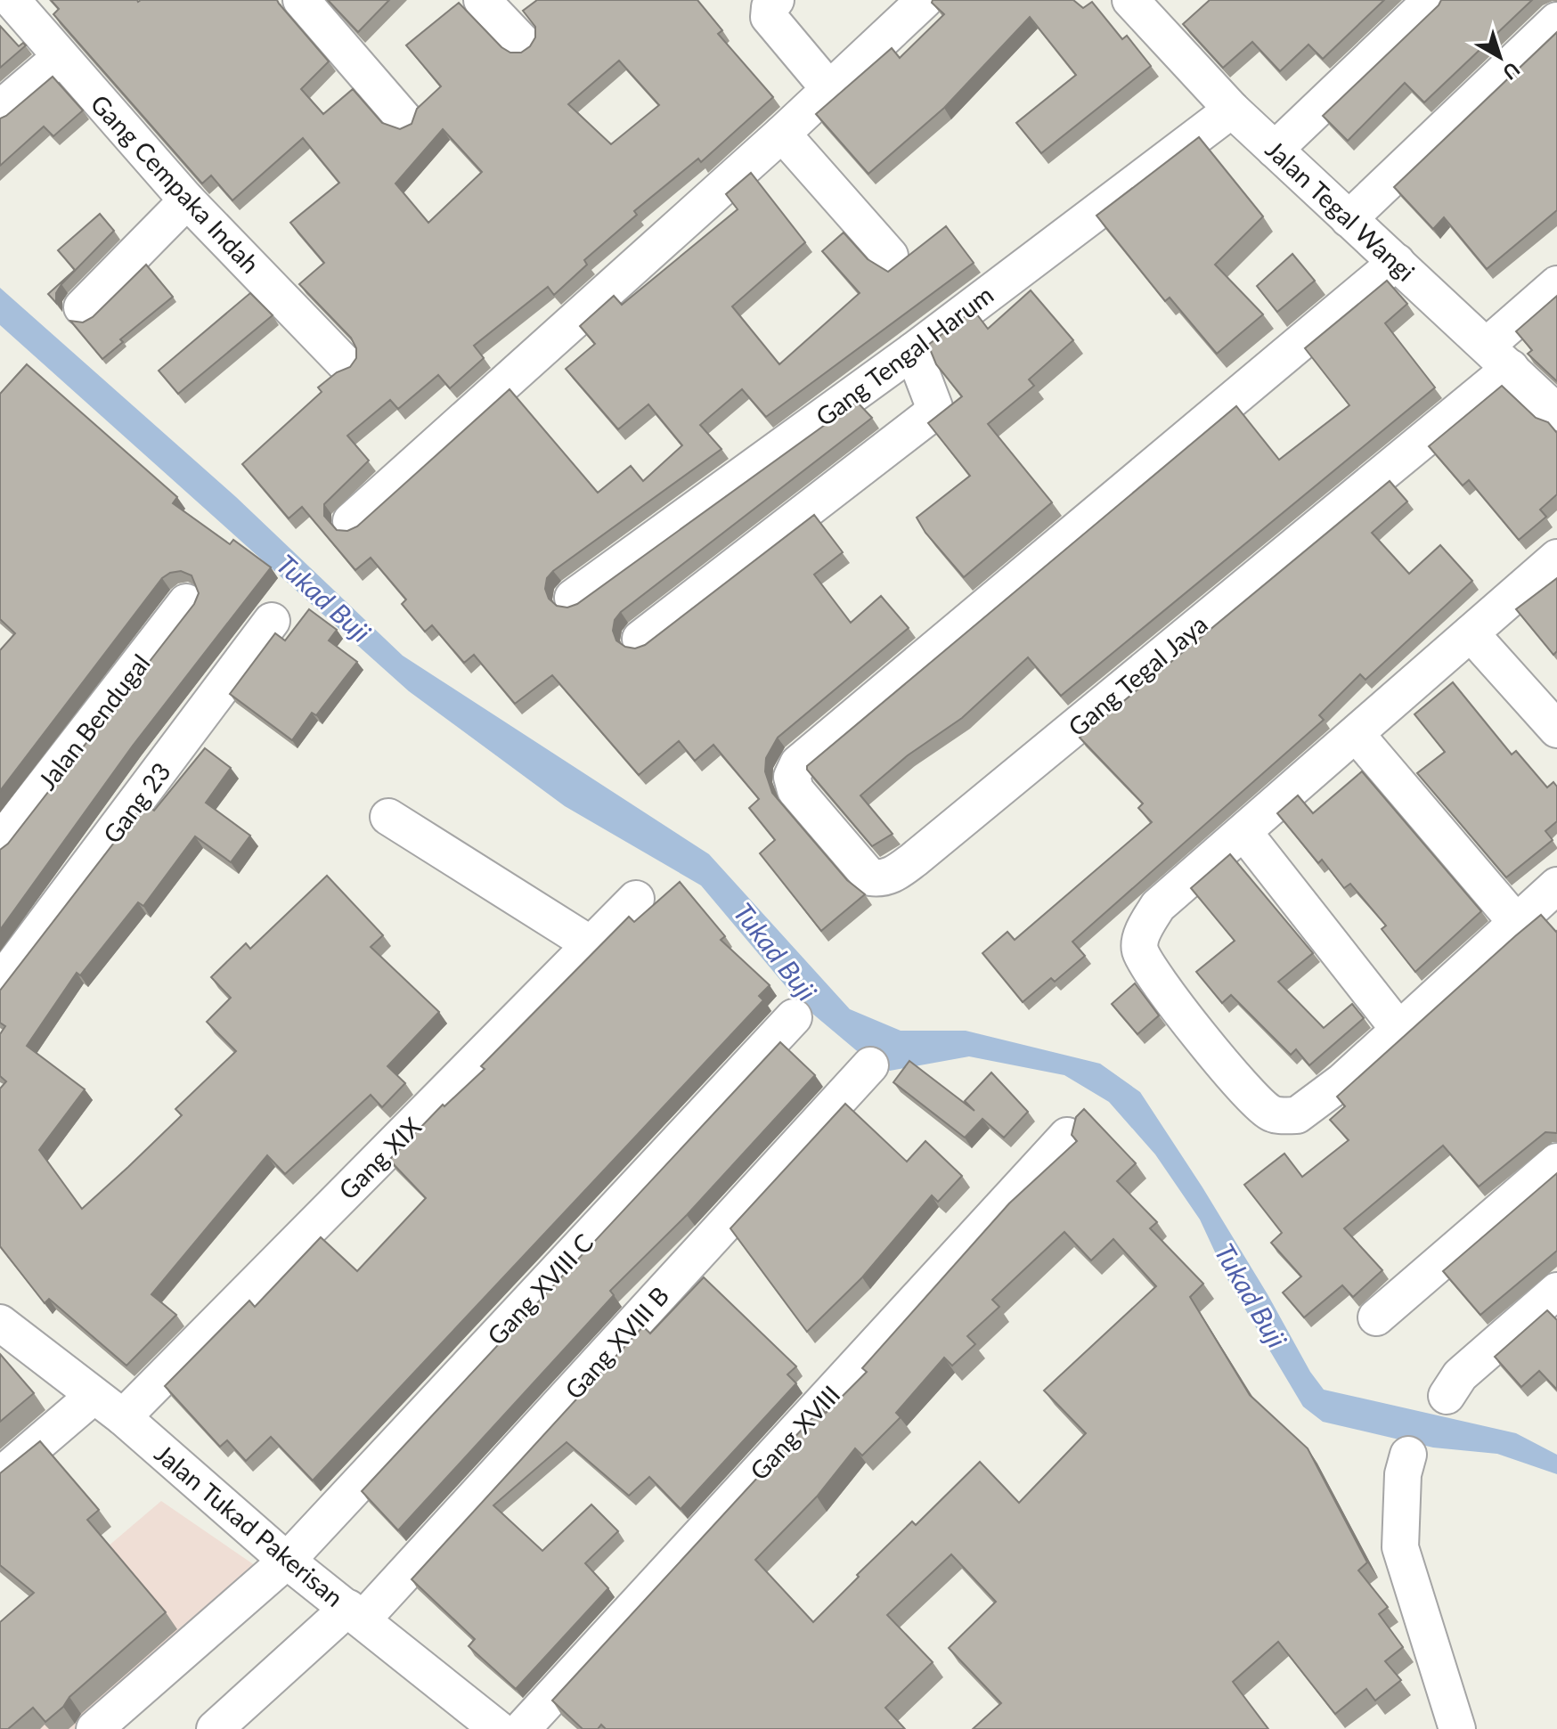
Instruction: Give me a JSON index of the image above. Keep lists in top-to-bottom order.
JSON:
{
  "streets": {
    "street": [
      "Gang Cempaka Indah",
      "Jalan Tegal Wangi",
      "Gang Tengal Harum",
      "Gang Tegal Jaya",
      "Jalan Bendugal",
      "Gang 23",
      "Gang XIX",
      "Gang XVIII C",
      "Gang XVIII B",
      "Gang XVIII",
      "Jalan Tukad Pakerisan"
    ]
  },
  "crossings": [
    ["Jalan Tegal Wangi", "Gang Tengal Harum"],
    ["Jalan Tegal Wangi", "Gang Tegal Jaya"],
    ["Gang XIX", "Jalan Tukad Pakerisan"],
    ["Gang XVIII C", "Jalan Tukad Pakerisan"],
    ["Gang XVIII B", "Jalan Tukad Pakerisan"]
  ],
  "water": ["Tukad Buji"],
  "north": "bottom right"
}
